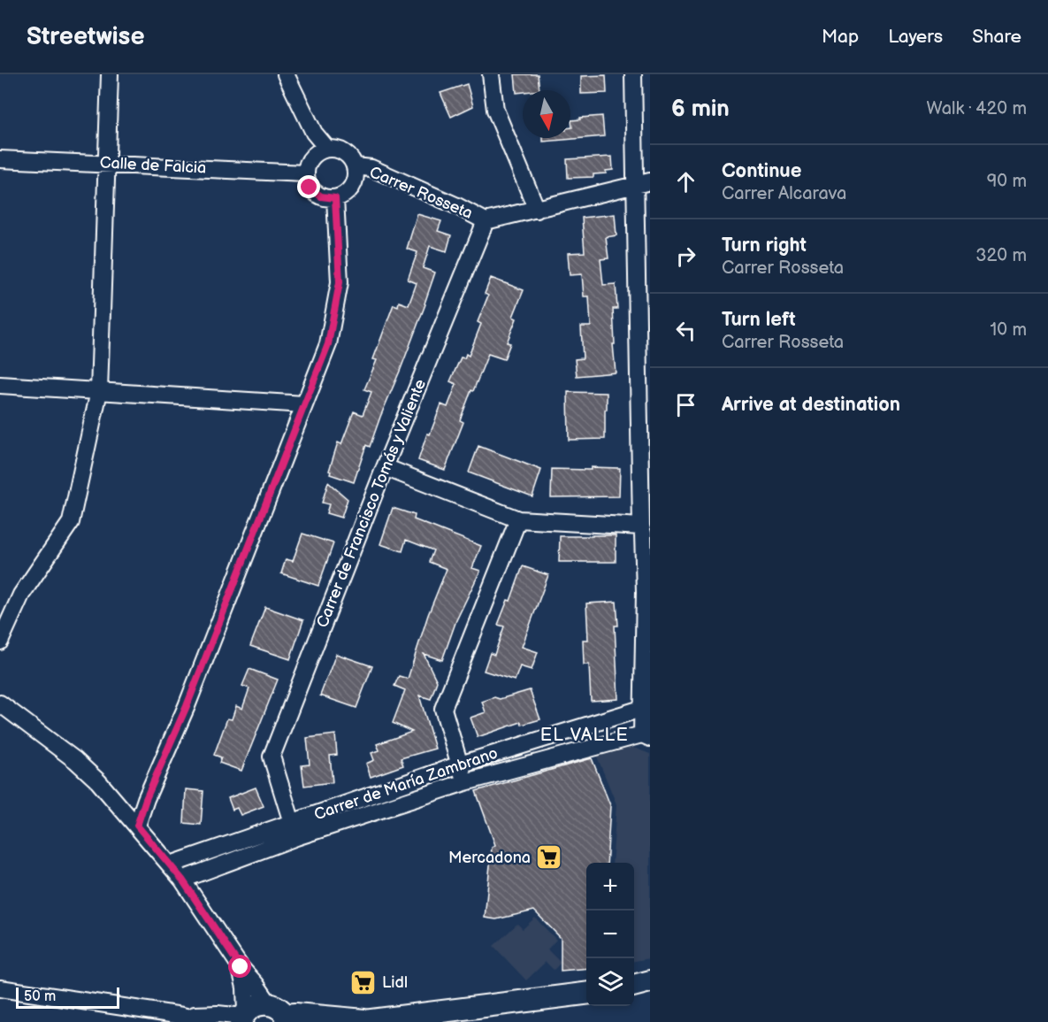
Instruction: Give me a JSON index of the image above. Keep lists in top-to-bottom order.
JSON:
{
  "streets": {
    "street": [
      "Calle de Falcia",
      "Carrer Rosseta",
      "Carrer de Francisco Tomás y Valiente",
      "Carrer de María Zambrano"
    ]
  },
  "crossings": [
    ["Calle de Falcia", "Carrer Rosseta"],
    ["Carrer Rosseta", "Carrer de Francisco Tomás y Valiente"],
    ["Carrer de Francisco Tomás y Valiente", "Carrer de María Zambrano"]
  ],
  "districts": ["EL VALLE"],
  "places": {
    "supermarket": ["Mercadona", "Lidl"]
  },
  "scale_bar": "50 m",
  "north": "bottom",
  "page": {
    "header": "Streetwise",
    "nav": ["Map", "Layers", "Share"],
    "heading": ["6 min", "Walk · 420 m"],
    "list": [
      ["Continue", "Carrer Alcarava", "90 m"],
      ["Turn right", "Carrer Rosseta", "320 m"],
      ["Turn left", "Carrer Rosseta", "10 m"],
      "Arrive at destination"
    ],
    "map_buttons": ["+", "−"],
    "scale": "50 m"
  }
}
